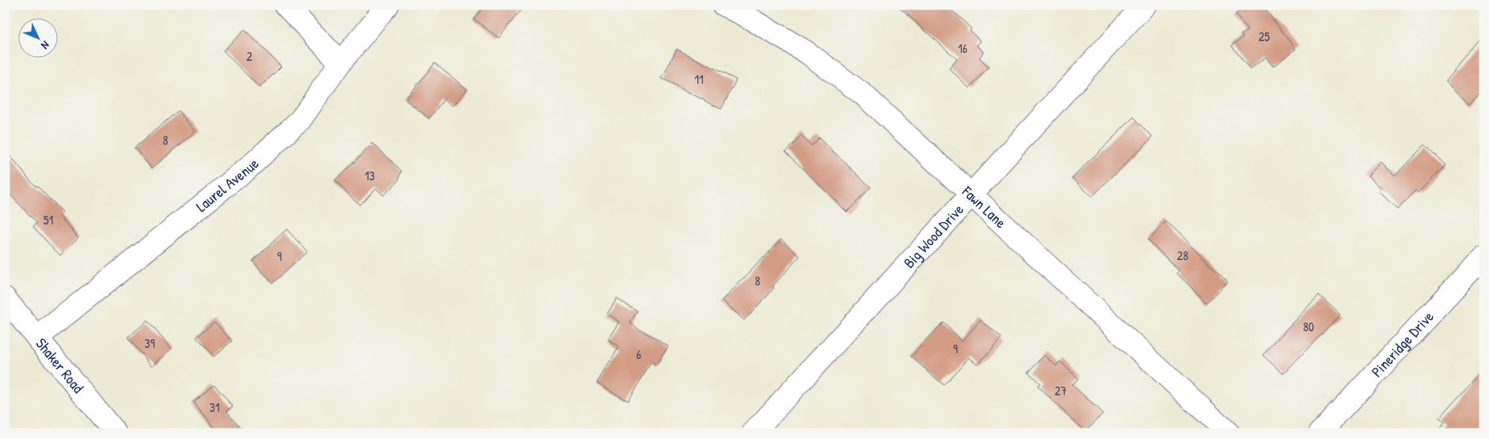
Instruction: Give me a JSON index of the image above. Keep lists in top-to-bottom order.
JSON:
{
  "streets": {
    "street": [
      "Laurel Avenue",
      "Fawn Lane",
      "Big Wood Drive",
      "Pineridge Drive",
      "Shaker Road"
    ]
  },
  "crossings": [
    ["Laurel Avenue", "Shaker Road"],
    ["Fawn Lane", "Big Wood Drive"]
  ],
  "house_numbers": [
    "25",
    "16",
    "2",
    "11",
    "8",
    "13",
    "51",
    "28",
    "9",
    "8",
    "80",
    "39",
    "9",
    "6",
    "27",
    "31"
  ],
  "north": "bottom right"
}
